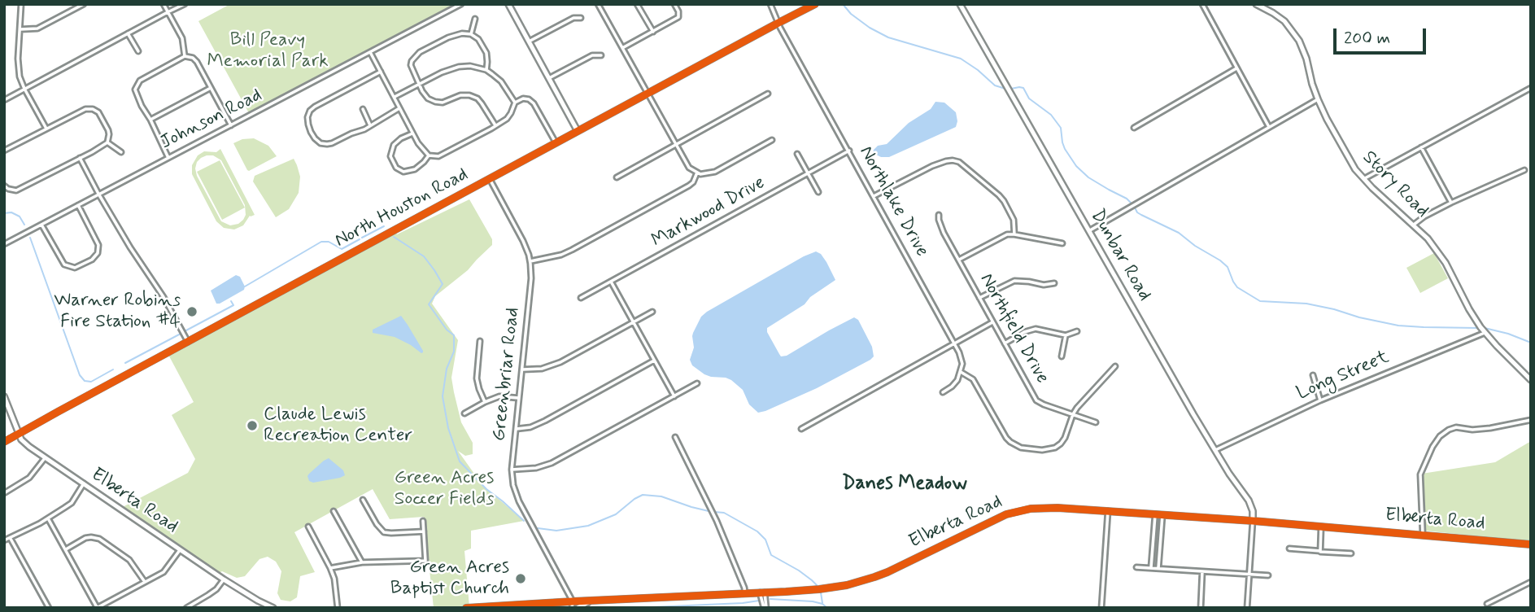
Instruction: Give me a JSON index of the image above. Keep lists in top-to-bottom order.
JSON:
{
  "streets": {
    "street": [
      "Johnson Road",
      "Story Road",
      "Northlake Drive",
      "North Houston Road",
      "Markwood Drive",
      "Dunbar Road",
      "Northfield Drive",
      "Greenbriar Road",
      "Long Street",
      "Elberta Road"
    ]
  },
  "crossings": [
    ["Story Road", "Long Street"],
    ["Northlake Drive", "North Houston Road"],
    ["Northlake Drive", "Markwood Drive"],
    ["North Houston Road", "Greenbriar Road"],
    ["North Houston Road", "Elberta Road"],
    ["Dunbar Road", "Long Street"],
    ["Dunbar Road", "Elberta Road"],
    ["Greenbriar Road", "Elberta Road"]
  ],
  "districts": ["Danes Meadow"],
  "parks": ["Bill Peavy Memorial Park", "Green Acres Soccer Fields"],
  "places": ["Warner Robins Fire Station #4", "Claude Lewis Recreation Center", "Green Acres Baptist Church"],
  "scale_bar": "200 m"
}
